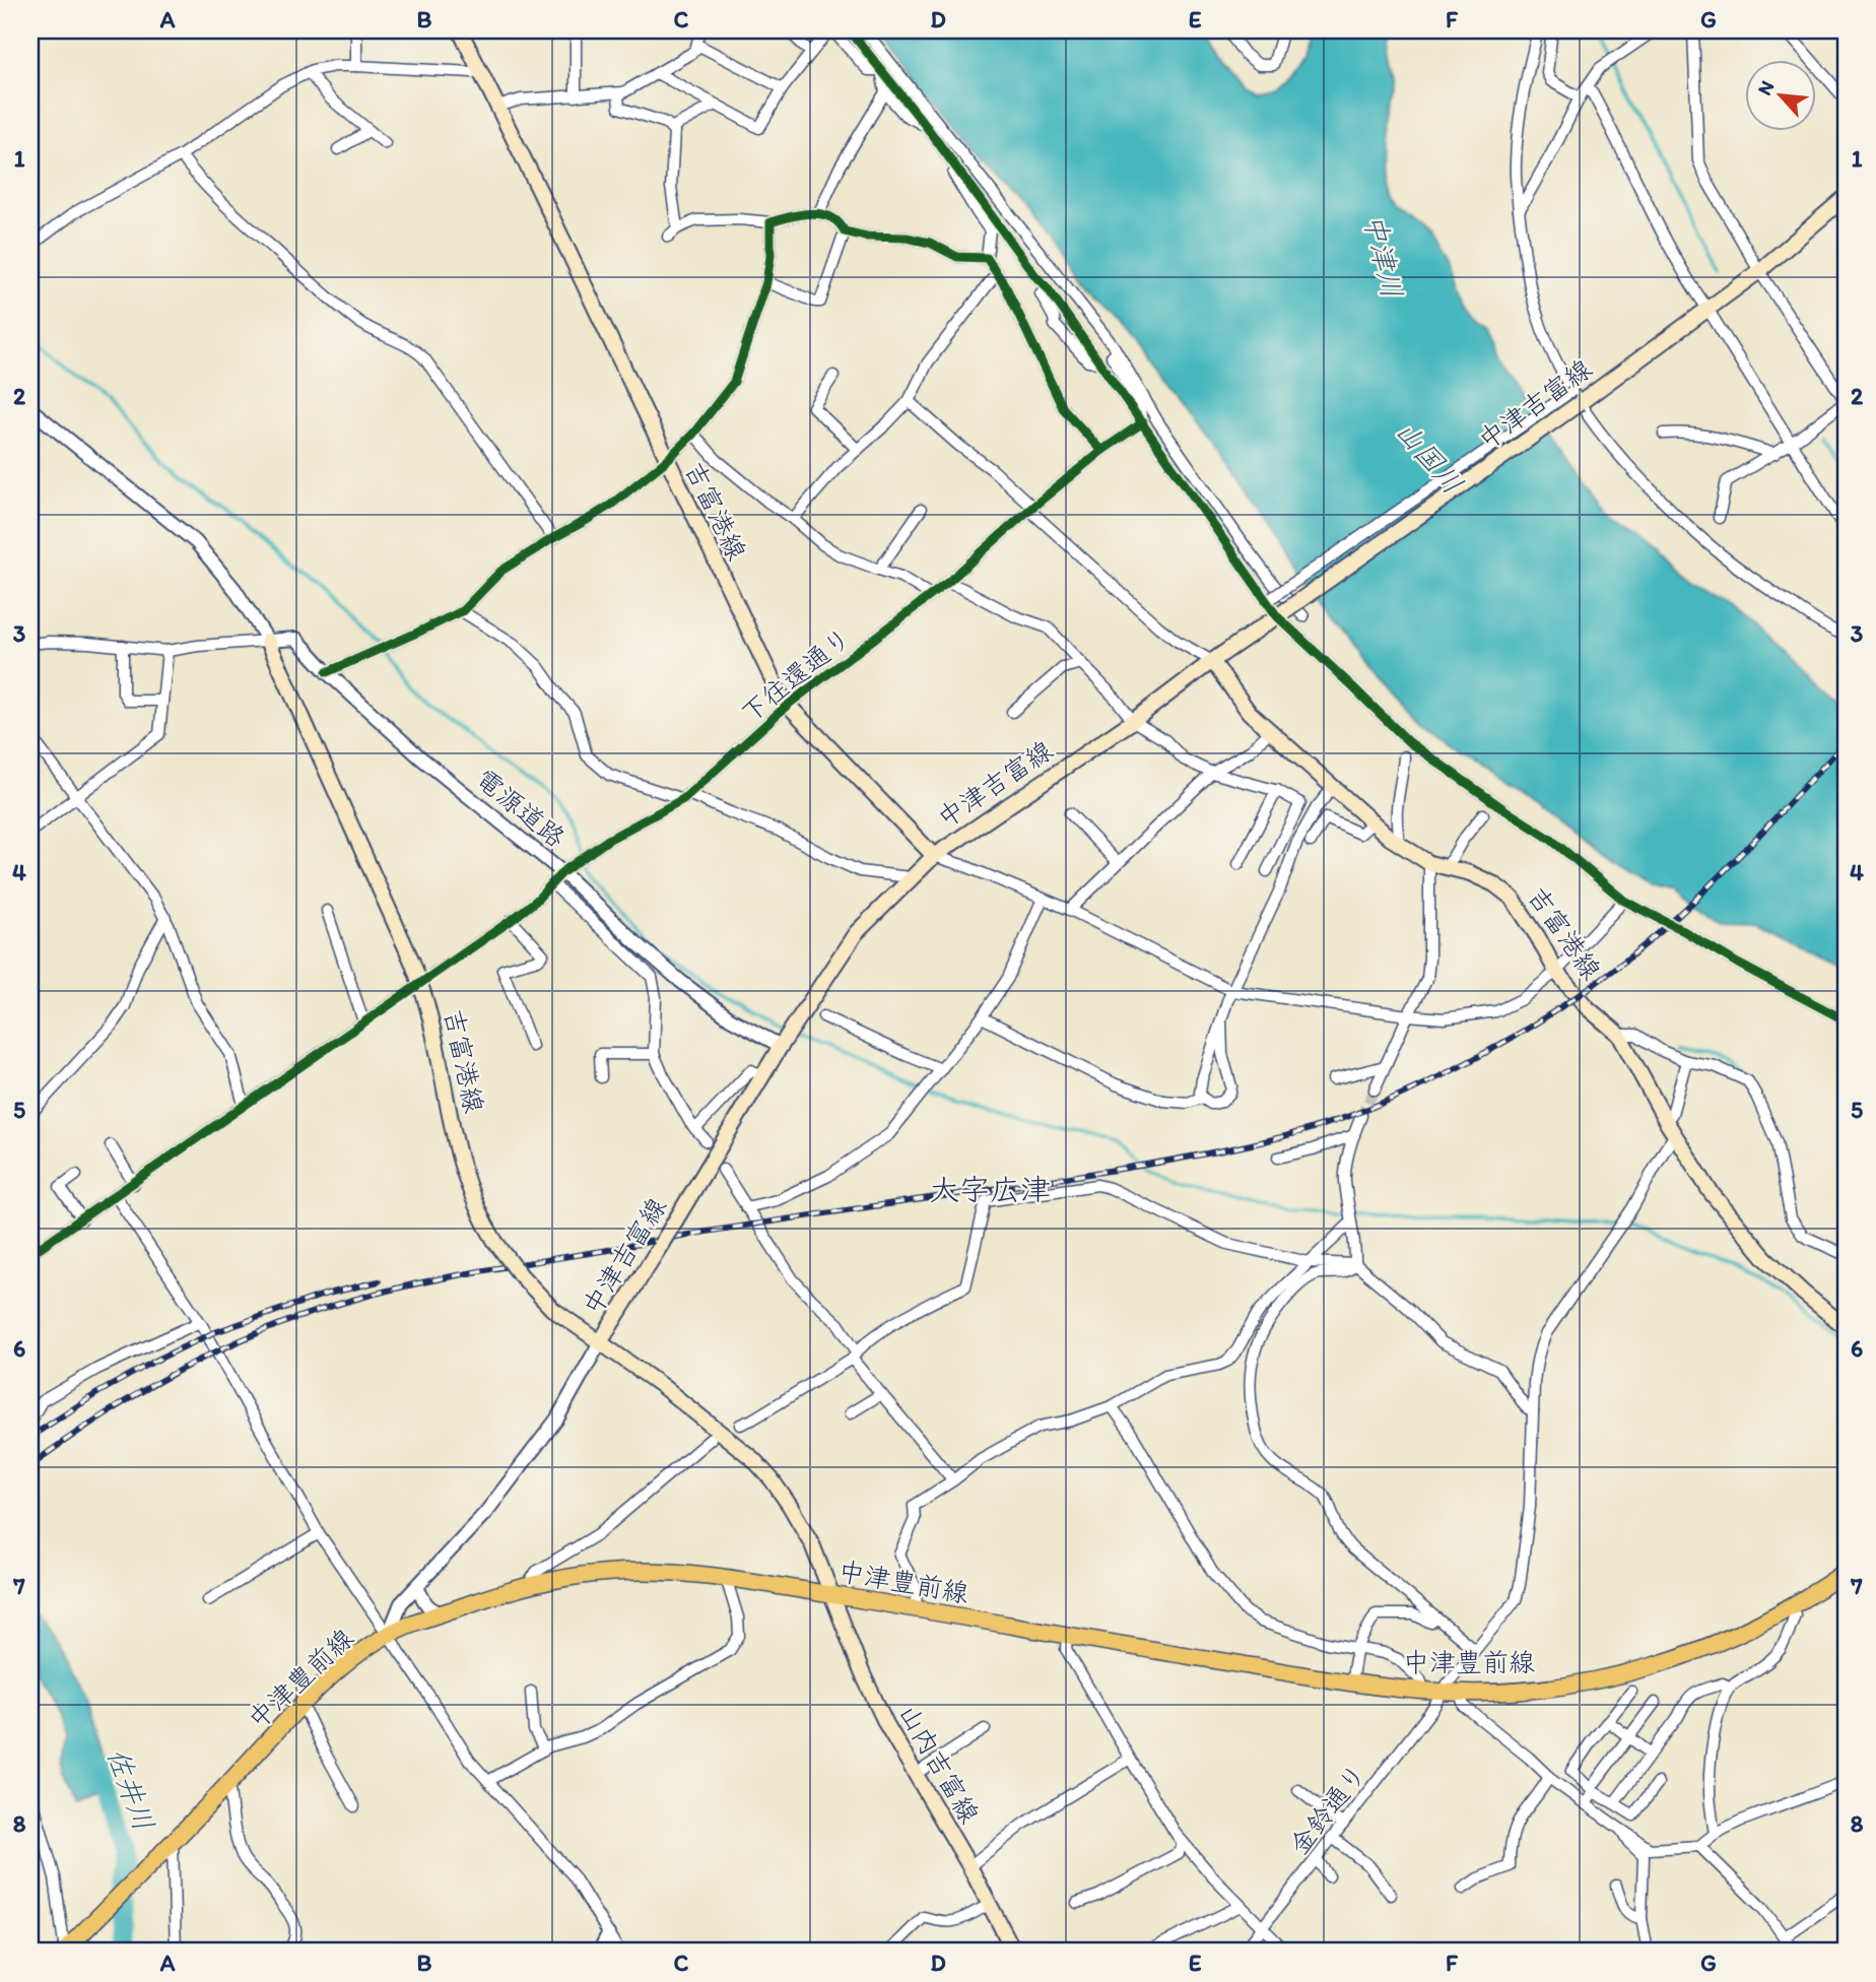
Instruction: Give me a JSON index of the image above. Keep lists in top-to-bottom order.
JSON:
{
  "streets": {
    "main road": [
      "中津吉富線",
      "吉富港線",
      "中津豊前線",
      "山内吉富線"
    ],
    "street": ["下往還通り", "電源道路", "金鈴通り"]
  },
  "crossings": [
    ["中津吉富線", "吉富港線"],
    ["中津吉富線", "電源道路"],
    ["中津吉富線", "中津豊前線"],
    ["中津吉富線", "山内吉富線"],
    ["吉富港線", "下往還通り"],
    ["吉富港線", "電源道路"],
    ["吉富港線", "金鈴通り"],
    ["下往還通り", "電源道路"],
    ["中津豊前線", "山内吉富線"],
    ["中津豊前線", "金鈴通り"]
  ],
  "districts": ["大字広津"],
  "water": ["中津川", "山国川", "佐井川"],
  "north": "top left",
  "grid": {
    "columns": [
      "A",
      "B",
      "C",
      "D",
      "E",
      "F",
      "G"
    ],
    "rows": [
      "1",
      "2",
      "3",
      "4",
      "5",
      "6",
      "7",
      "8"
    ]
  }
}
